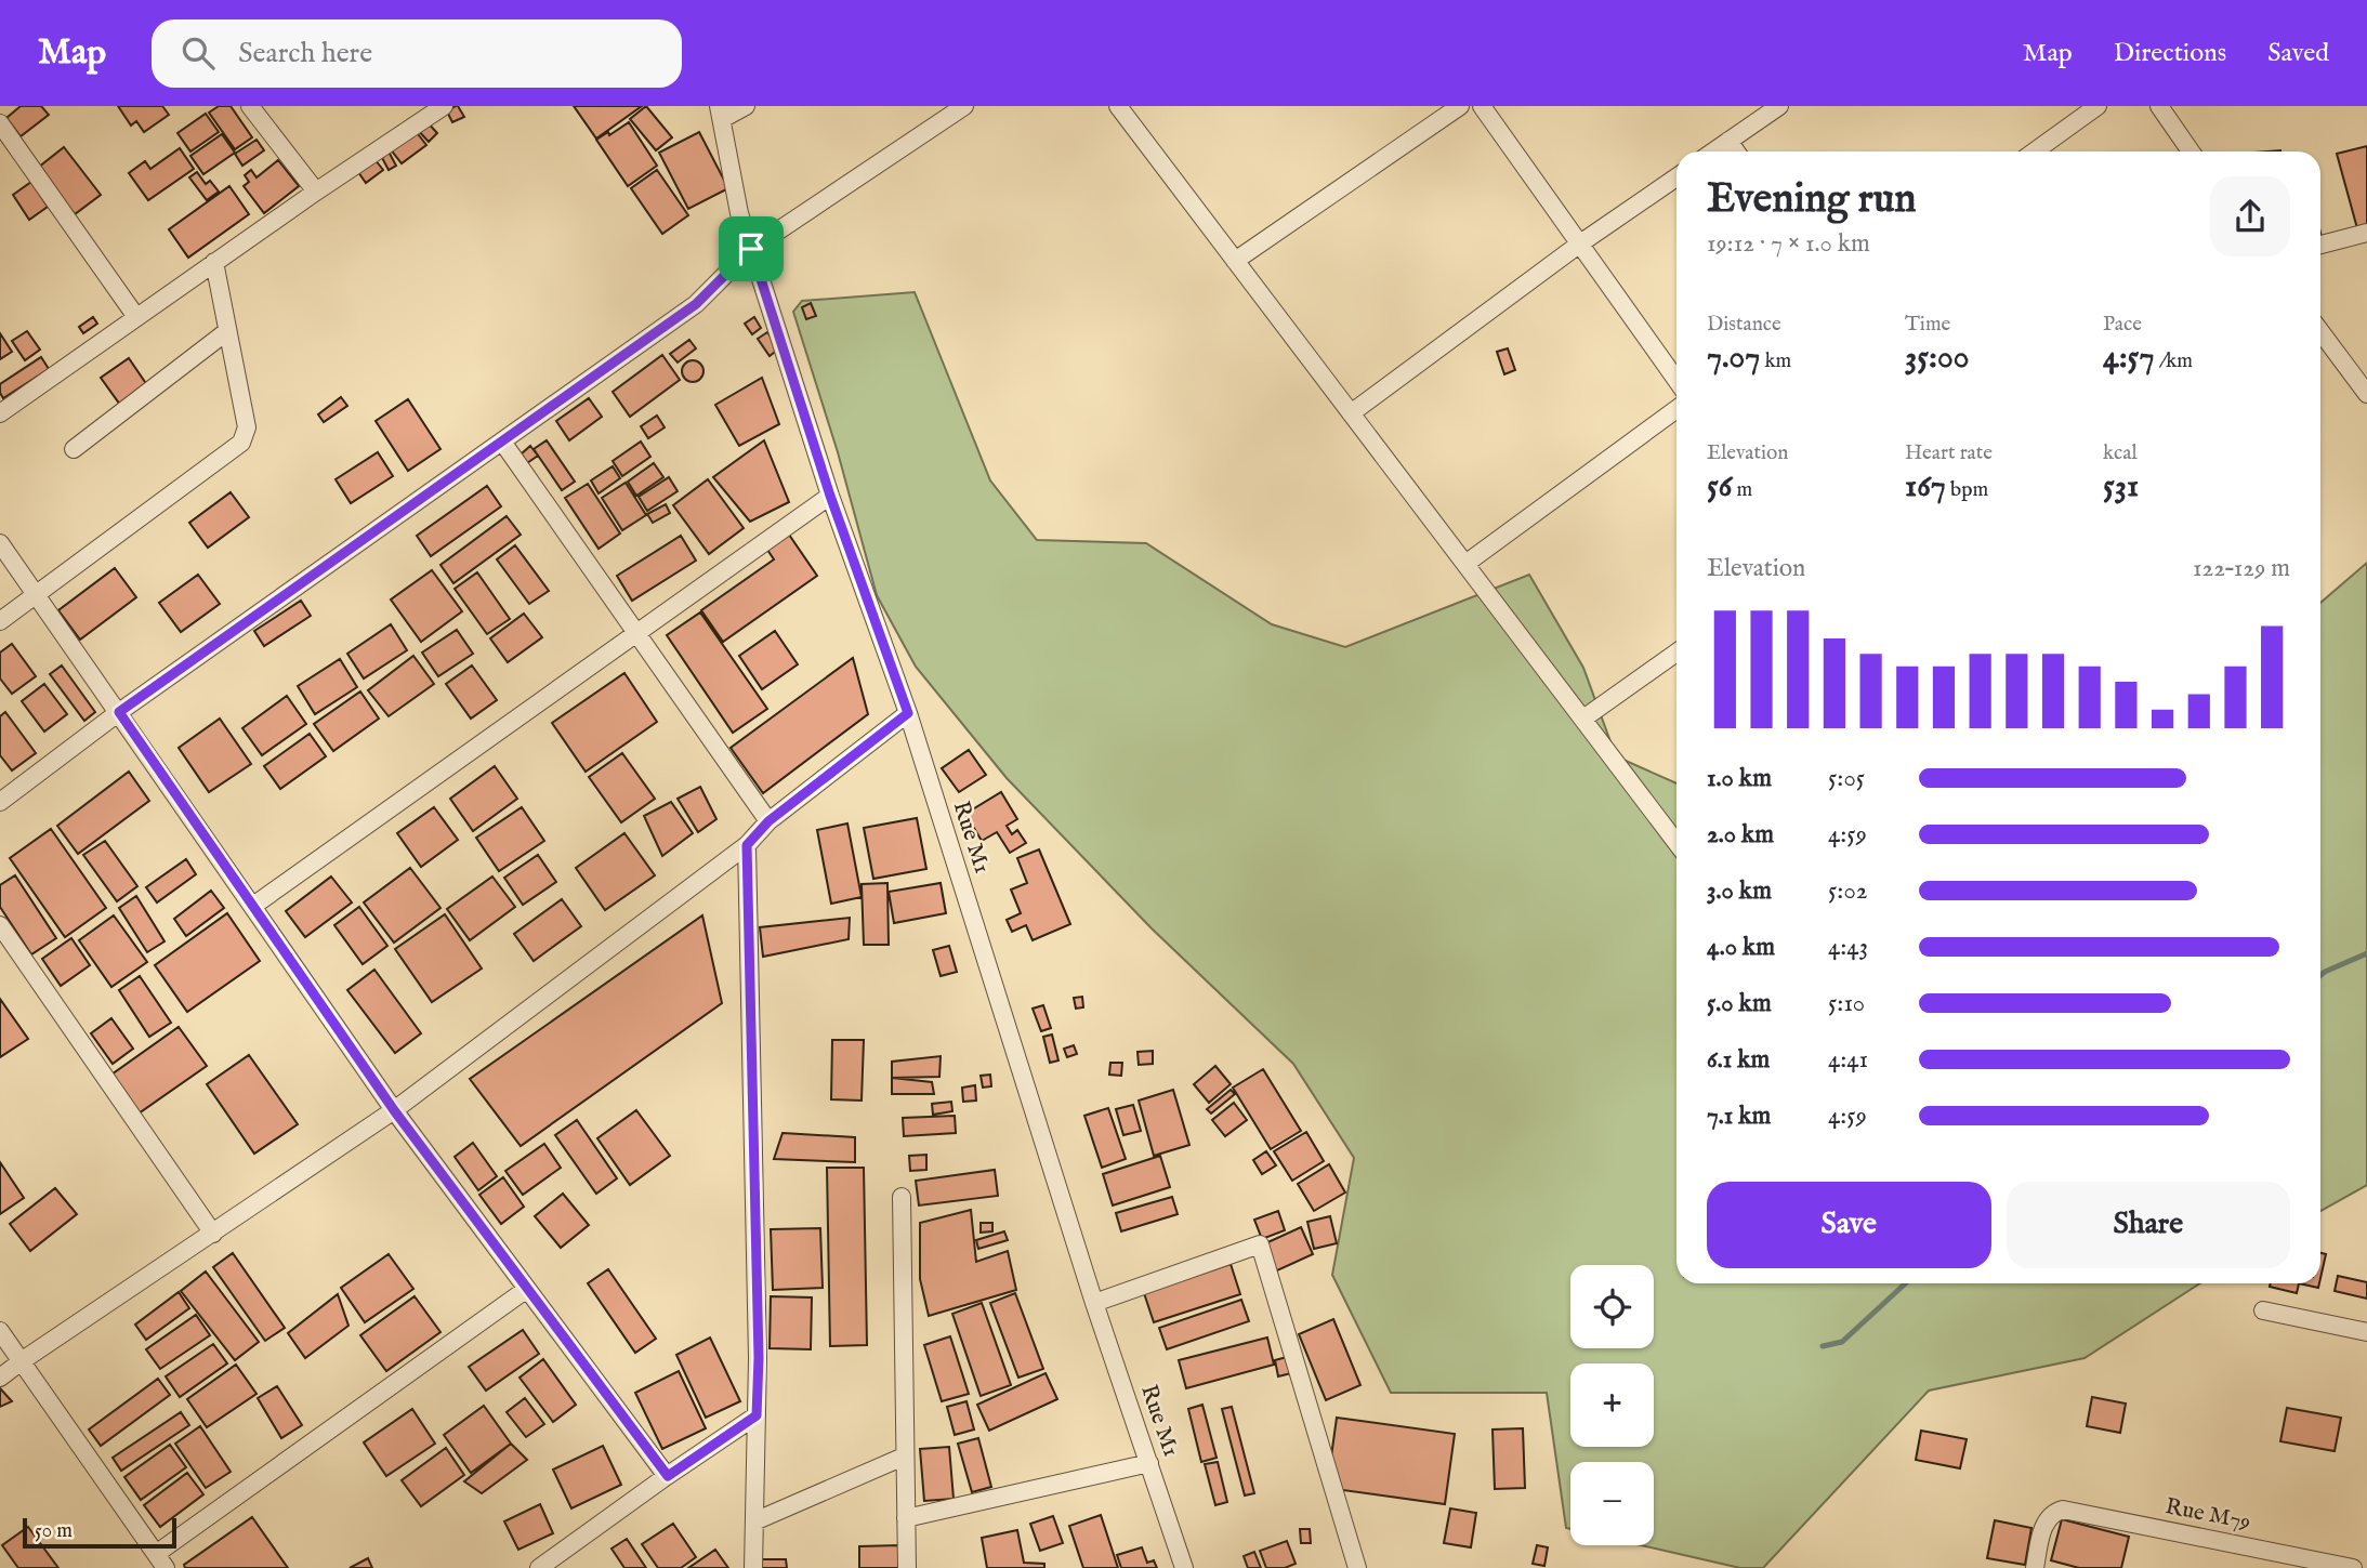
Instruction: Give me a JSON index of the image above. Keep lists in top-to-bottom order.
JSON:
{
  "streets": {
    "street": ["Rue M1", "Rue M79"]
  },
  "scale_bar": "50 m",
  "page": {
    "header": "Map",
    "search": "Search here",
    "nav": ["Map", "Directions", "Saved"],
    "heading": ["Evening run", "19:12 · 7 × 1.0 km"],
    "stats": [
      ["Distance", "7.07 km"],
      ["Time", "35:00"],
      ["Pace", "4:57 /km"],
      ["Elevation", "56 m"],
      ["Heart rate", "167 bpm"],
      ["kcal", "531"]
    ],
    "chart": ["Elevation", "122–129 m"],
    "list": [
      {
        "name": "1.0 km",
        "note": "5:05"
      },
      {
        "name": "2.0 km",
        "note": "4:59"
      },
      {
        "name": "3.0 km",
        "note": "5:02"
      },
      {
        "name": "4.0 km",
        "note": "4:43"
      },
      {
        "name": "5.0 km",
        "note": "5:10"
      },
      {
        "name": "6.1 km",
        "note": "4:41"
      },
      {
        "name": "7.1 km",
        "note": "4:59"
      }
    ],
    "buttons": ["Save", "Share"],
    "map_buttons": ["+", "−"],
    "scale": "50 m"
  }
}
